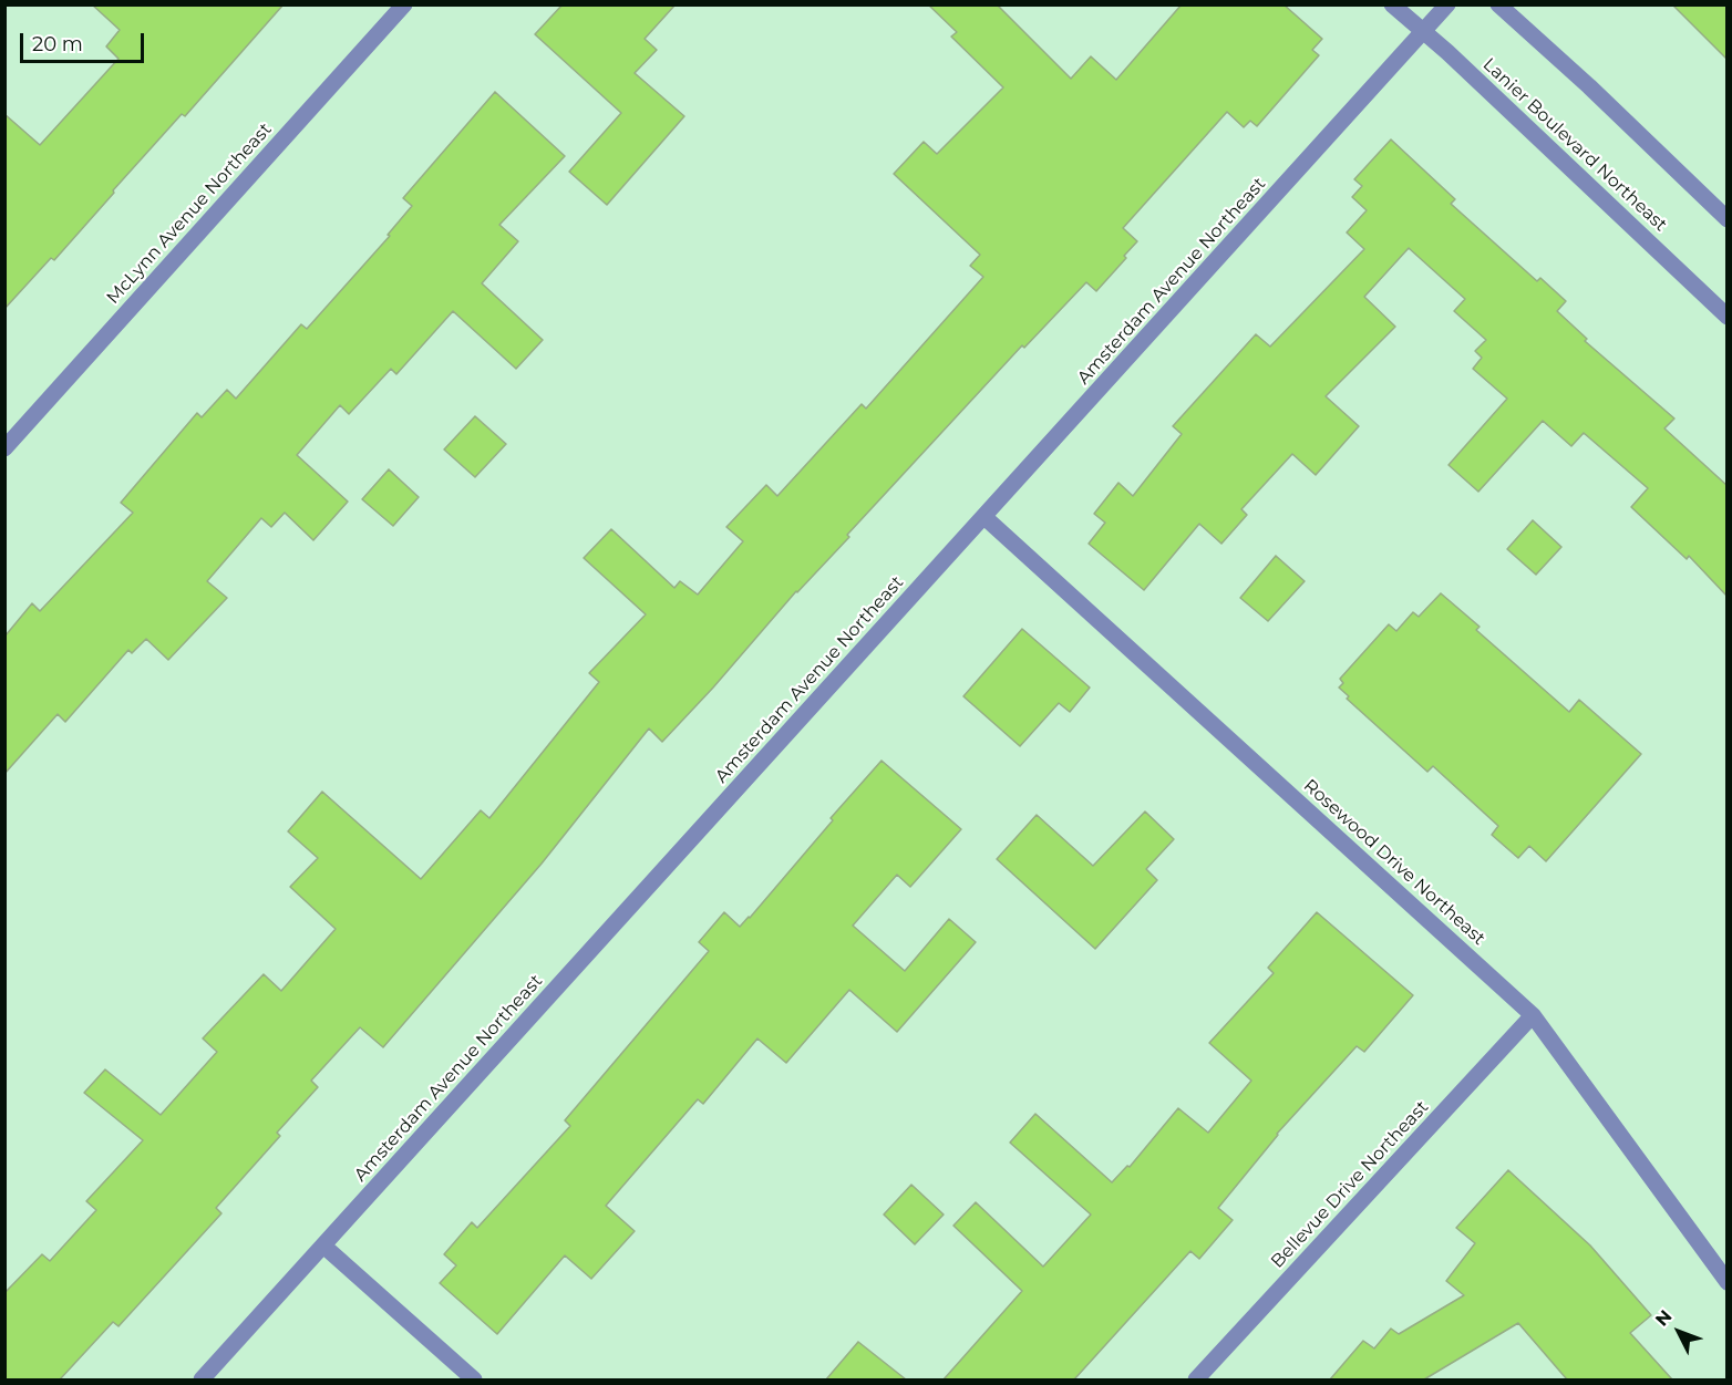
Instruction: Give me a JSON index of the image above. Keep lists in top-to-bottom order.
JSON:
{
  "streets": {
    "street": [
      "Lanier Boulevard Northeast",
      "McLynn Avenue Northeast",
      "Amsterdam Avenue Northeast",
      "Rosewood Drive Northeast",
      "Bellevue Drive Northeast"
    ]
  },
  "crossings": [
    ["Lanier Boulevard Northeast", "Amsterdam Avenue Northeast"],
    ["Amsterdam Avenue Northeast", "Rosewood Drive Northeast"],
    ["Rosewood Drive Northeast", "Bellevue Drive Northeast"]
  ],
  "scale_bar": "20 m",
  "north": "top left"
}
